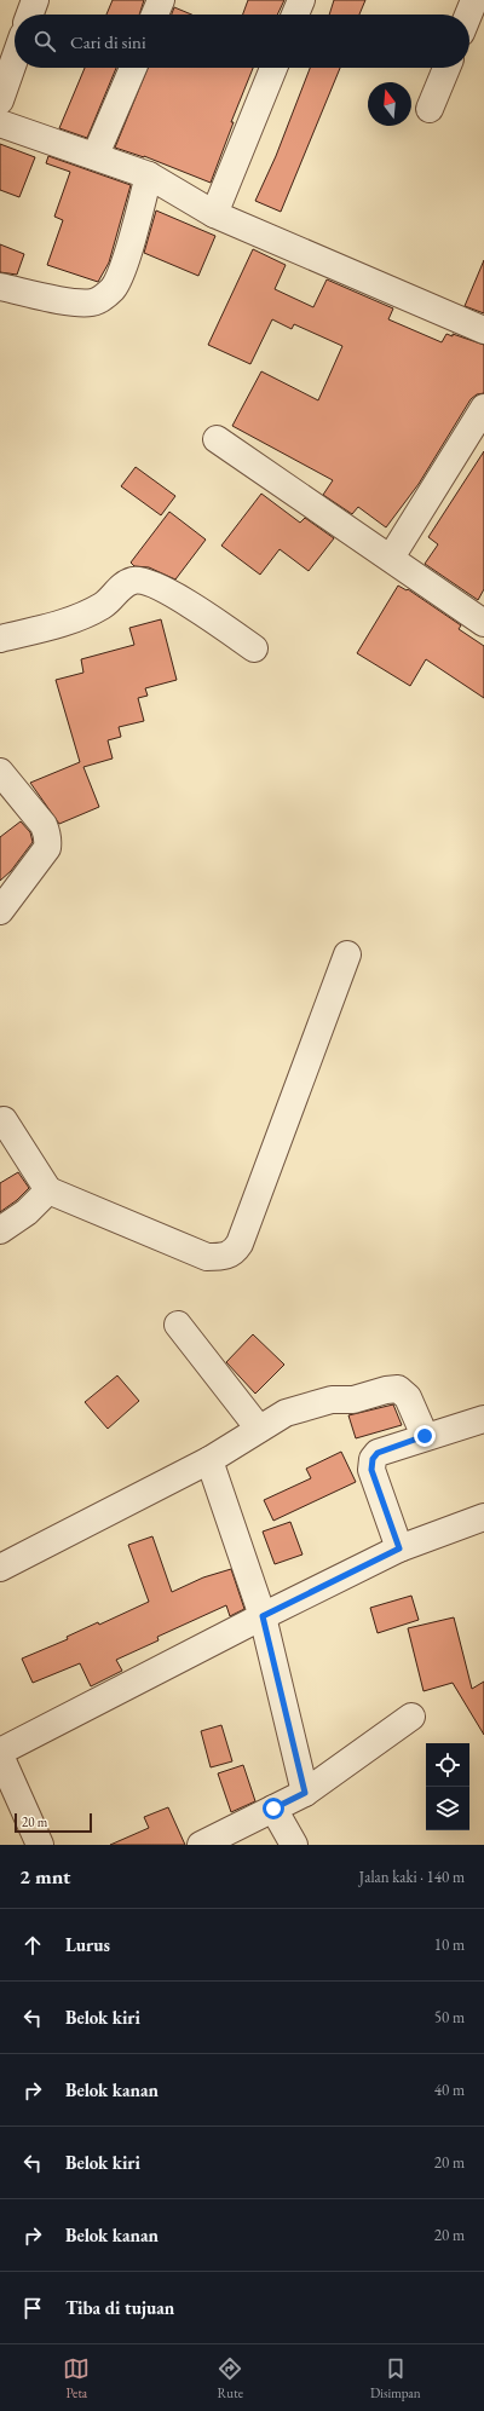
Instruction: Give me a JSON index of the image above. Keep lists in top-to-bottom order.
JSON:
{
  "scale_bar": "20 m",
  "north": "top",
  "page": {
    "search": "Cari di sini",
    "scale": "20 m",
    "heading": ["2 mnt", "Jalan kaki · 140 m"],
    "list": [
      ["Lurus", "10 m"],
      ["Belok kiri", "50 m"],
      ["Belok kanan", "40 m"],
      ["Belok kiri", "20 m"],
      ["Belok kanan", "20 m"],
      "Tiba di tujuan"
    ],
    "nav": ["Peta", "Rute", "Disimpan"]
  }
}
